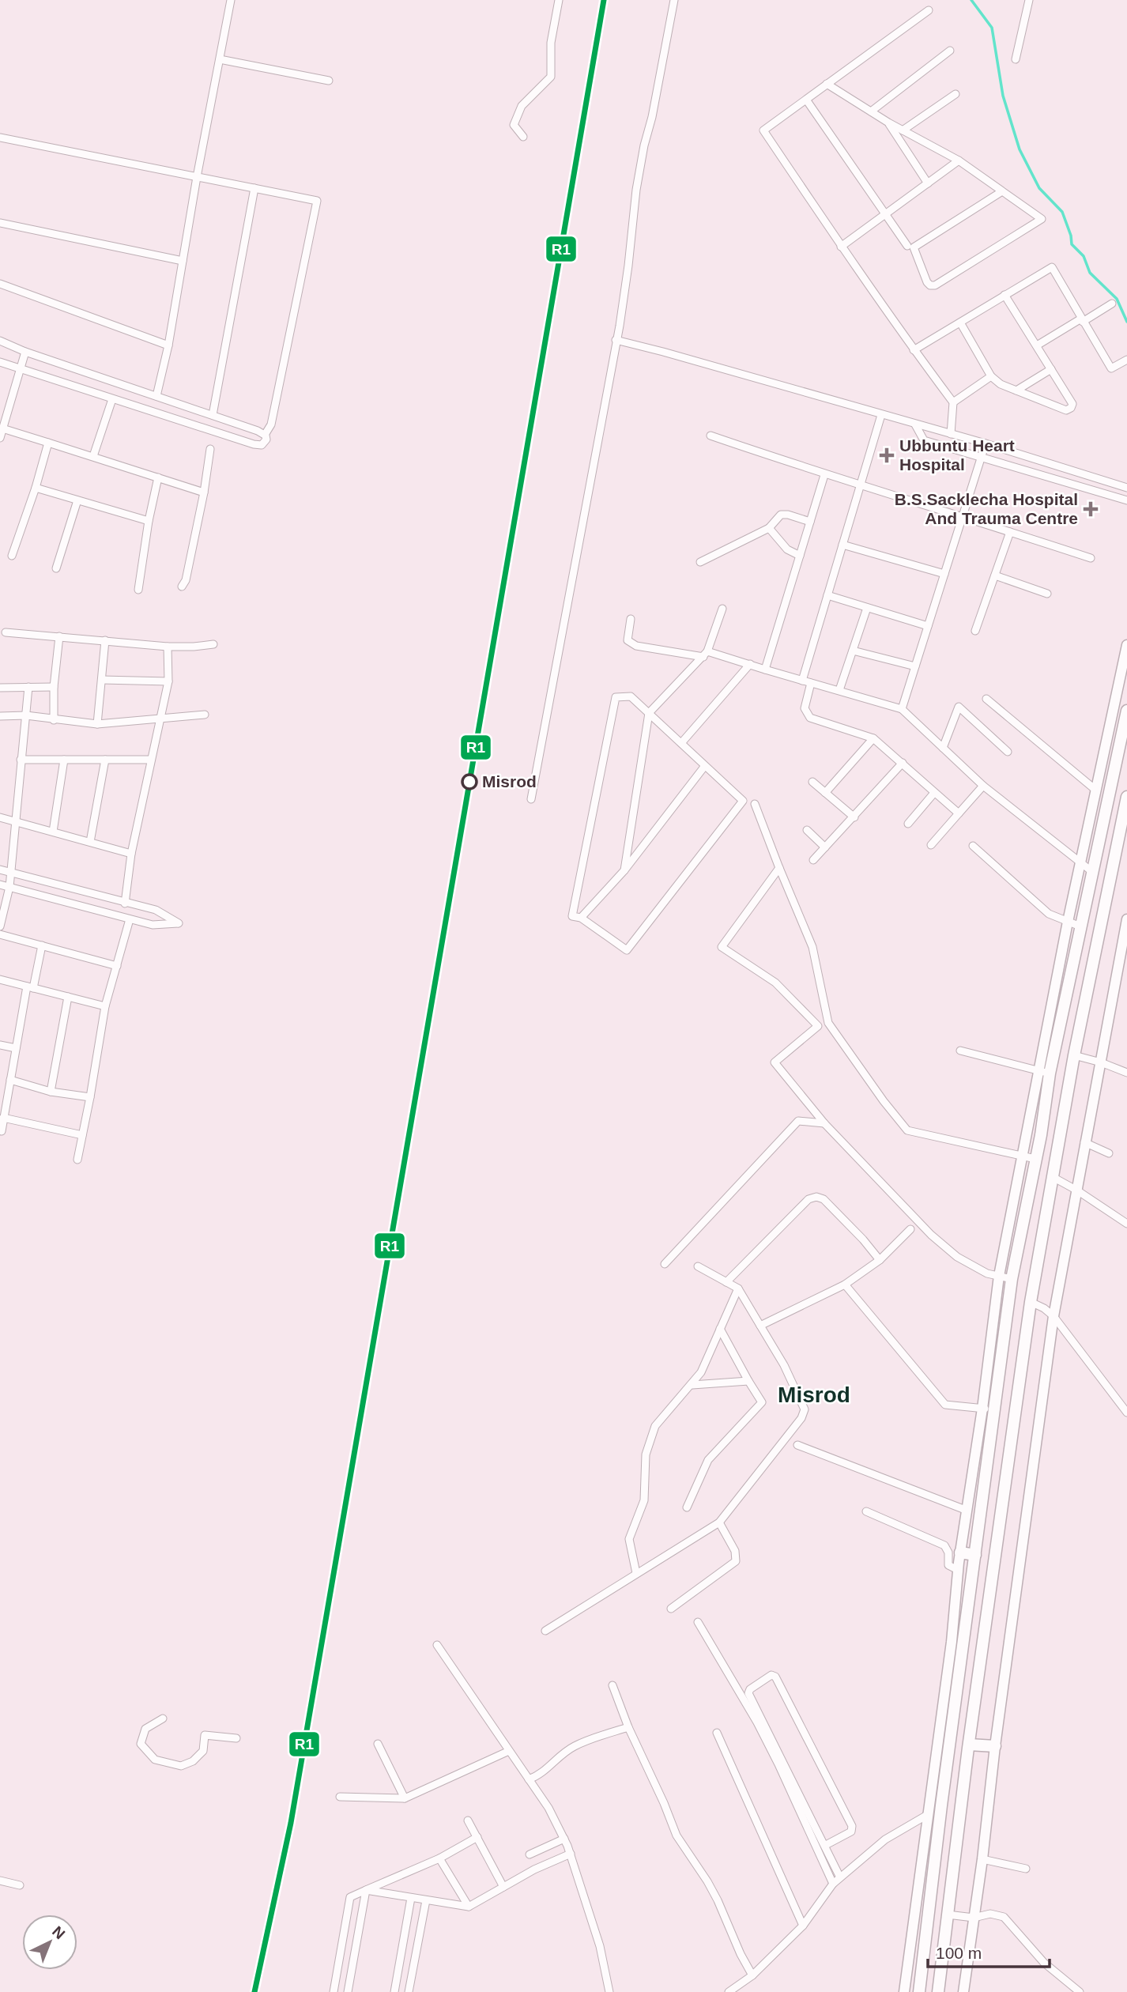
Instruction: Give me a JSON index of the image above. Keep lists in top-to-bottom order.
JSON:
{
  "districts": ["Misrod"],
  "places": {
    "health": ["Ubbuntu Heart Hospital", "B.S.Sacklecha Hospital And Trauma Centre"],
    "other": ["Misrod"]
  },
  "lines": ["transit line R1"],
  "scale_bar": "100 m",
  "north": "top right"
}
